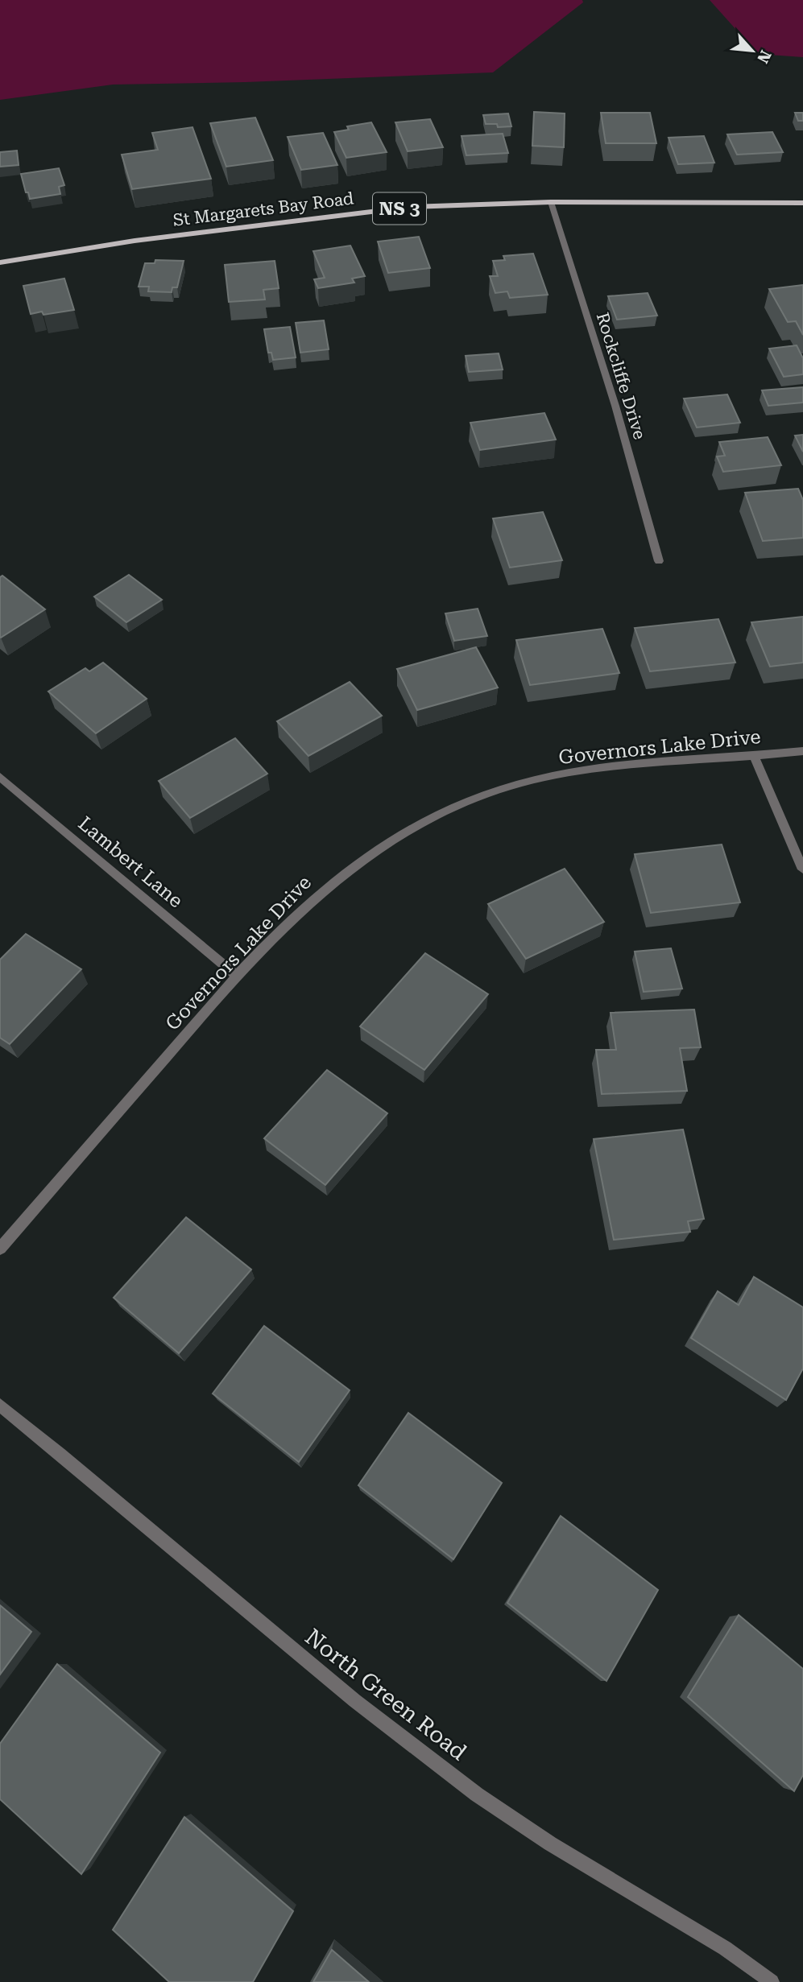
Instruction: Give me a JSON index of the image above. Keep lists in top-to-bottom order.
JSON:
{
  "streets": {
    "main road": ["NS 3", "St Margarets Bay Road"],
    "street": [
      "Rockcliffe Drive",
      "Governors Lake Drive",
      "Lambert Lane",
      "North Green Road"
    ]
  },
  "crossings": [
    ["St Margarets Bay Road", "Rockcliffe Drive"],
    ["Governors Lake Drive", "Lambert Lane"]
  ],
  "north": "bottom right"
}
